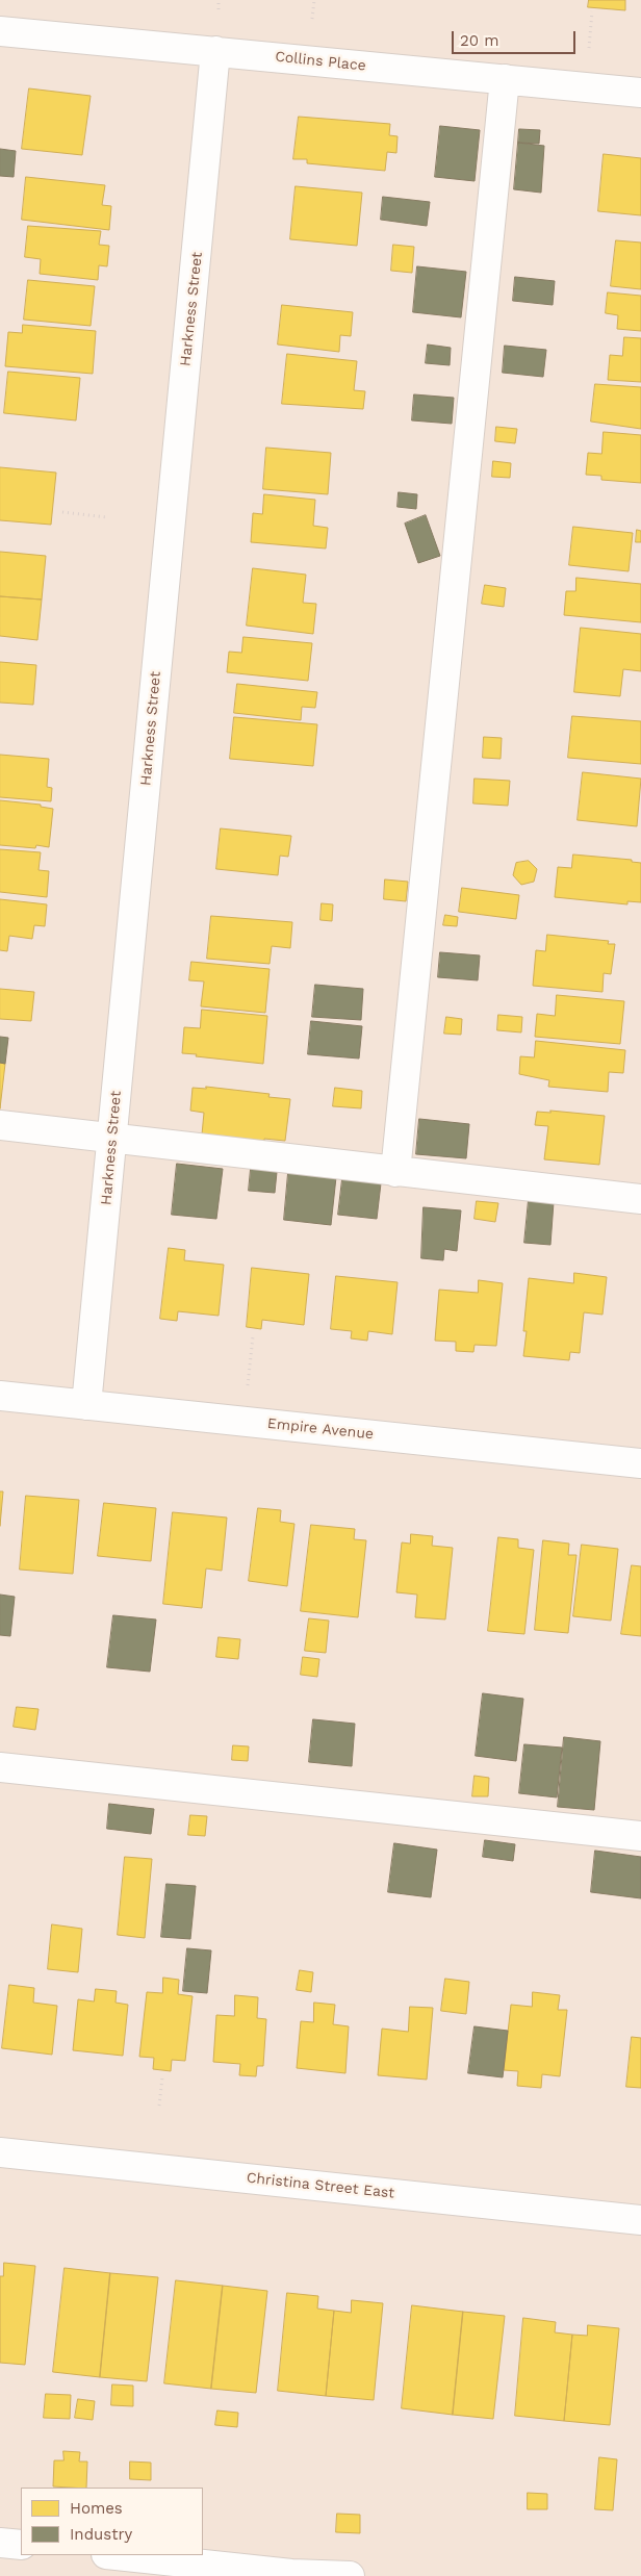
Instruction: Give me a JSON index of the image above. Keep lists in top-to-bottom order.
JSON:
{
  "streets": {
    "street": [
      "Collins Place",
      "Harkness Street",
      "Empire Avenue",
      "Christina Street East"
    ]
  },
  "crossings": [
    ["Collins Place", "Harkness Street"],
    ["Harkness Street", "Empire Avenue"]
  ],
  "legend": ["Homes", "Industry"],
  "scale_bar": "20 m"
}
